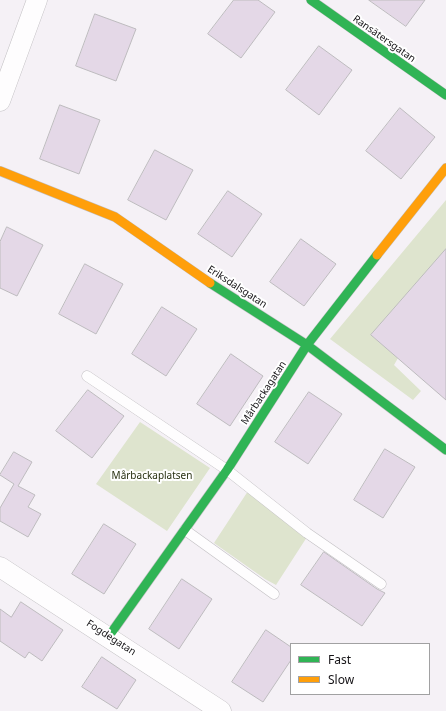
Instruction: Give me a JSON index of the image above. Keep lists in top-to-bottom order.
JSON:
{
  "streets": {
    "street": [
      "Ransätersgatan",
      "Eriksdalsgatan",
      "Mårbackagatan",
      "Fogdegatan"
    ]
  },
  "crossings": [
    ["Eriksdalsgatan", "Mårbackagatan"],
    ["Mårbackagatan", "Fogdegatan"]
  ],
  "parks": ["Mårbackaplatsen"],
  "legend": ["Fast", "Slow"]
}
